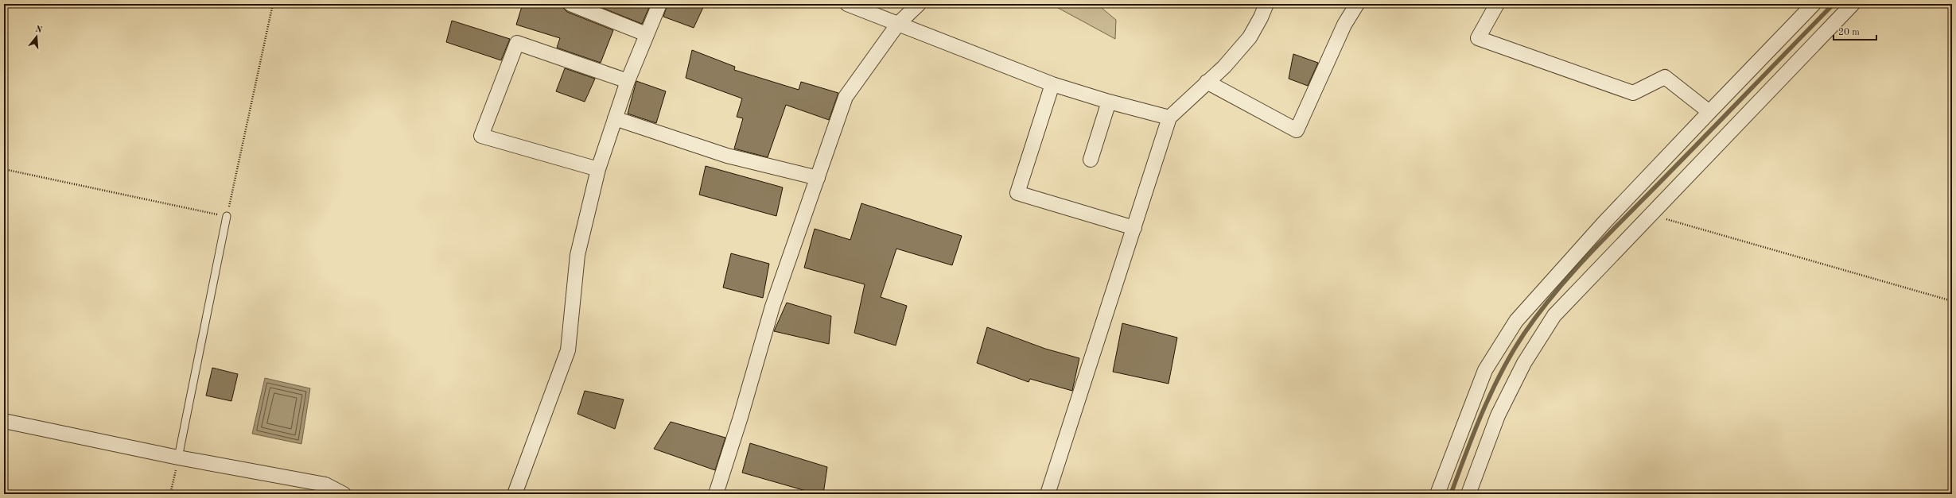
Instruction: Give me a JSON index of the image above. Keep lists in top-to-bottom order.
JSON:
{
  "scale_bar": "20 m",
  "north": "top"
}
